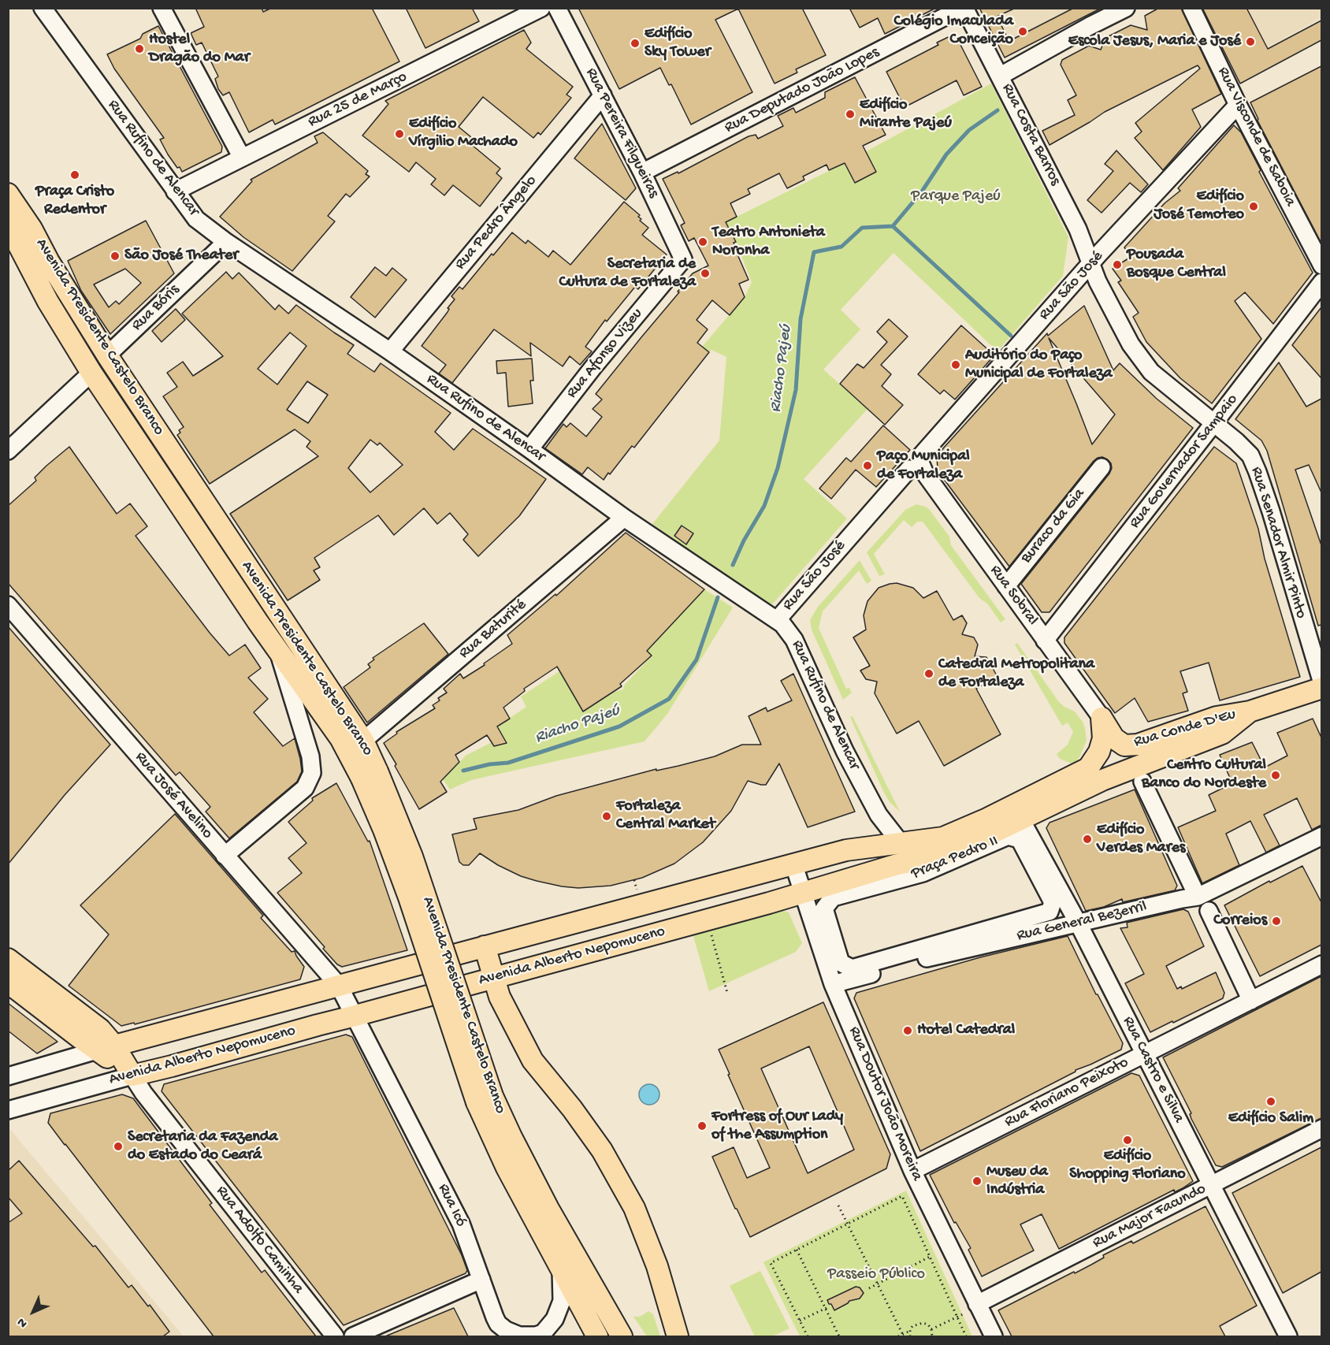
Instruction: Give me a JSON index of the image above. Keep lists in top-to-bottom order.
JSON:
{
  "streets": {
    "main road": ["Avenida Presidente Castelo Branco", "Rua Conde D'Eu", "Avenida Alberto Nepomuceno"],
    "street": [
      "Rua Deputado João Lopes",
      "Rua 25 de Março",
      "Rua Pereira Filgueiras",
      "Rua Costa Barros",
      "Rua Visconde de Saboia",
      "Rua Rufino de Alencar",
      "Rua Pedro Ângelo",
      "Rua São José",
      "Rua Bóris",
      "Rua Afonso Vizeu",
      "Rua Governador Sampaio",
      "Buraco da Gia",
      "Rua Senador Almir Pinto",
      "Rua Sobral",
      "Rua Baturité",
      "Rua José Avelino",
      "Praça Pedro II",
      "Rua General Bezerril",
      "Rua Castro e Silva",
      "Rua Floriano Peixoto",
      "Rua Doutor João Moreira",
      "Rua Icó",
      "Rua Major Facundo",
      "Rua Adolfo Caminha"
    ]
  },
  "crossings": [
    ["Rua Deputado João Lopes", "Rua Pereira Filgueiras"],
    ["Rua Deputado João Lopes", "Rua Costa Barros"],
    ["Rua 25 de Março", "Rua Rufino de Alencar"],
    ["Rua Pereira Filgueiras", "Rua Pedro Ângelo"],
    ["Rua Pereira Filgueiras", "Rua Afonso Vizeu"],
    ["Rua Costa Barros", "Rua São José"],
    ["Rua Costa Barros", "Rua Senador Almir Pinto"],
    ["Rua Visconde de Saboia", "Rua São José"],
    ["Rua Rufino de Alencar", "Rua Pedro Ângelo"],
    ["Rua Rufino de Alencar", "Rua São José"],
    ["Rua Rufino de Alencar", "Rua Bóris"],
    ["Rua Rufino de Alencar", "Rua Afonso Vizeu"],
    ["Rua Rufino de Alencar", "Rua Baturité"],
    ["Rua Rufino de Alencar", "Avenida Alberto Nepomuceno"],
    ["Rua São José", "Rua Senador Almir Pinto"],
    ["Rua São José", "Rua Sobral"],
    ["Rua Bóris", "Avenida Presidente Castelo Branco"],
    ["Avenida Presidente Castelo Branco", "Rua Baturité"],
    ["Avenida Presidente Castelo Branco", "Rua Icó"],
    ["Rua Governador Sampaio", "Rua Senador Almir Pinto"],
    ["Rua Governador Sampaio", "Rua Sobral"],
    ["Buraco da Gia", "Rua Sobral"],
    ["Rua Sobral", "Rua Conde D'Eu"],
    ["Rua Conde D'Eu", "Avenida Alberto Nepomuceno"],
    ["Rua Conde D'Eu", "Rua Castro e Silva"],
    ["Rua José Avelino", "Avenida Alberto Nepomuceno"],
    ["Rua José Avelino", "Rua Icó"],
    ["Rua General Bezerril", "Rua Castro e Silva"],
    ["Rua General Bezerril", "Rua Doutor João Moreira"],
    ["Avenida Alberto Nepomuceno", "Rua Castro e Silva"],
    ["Avenida Alberto Nepomuceno", "Rua Doutor João Moreira"],
    ["Avenida Alberto Nepomuceno", "Rua Icó"],
    ["Avenida Alberto Nepomuceno", "Rua Adolfo Caminha"],
    ["Rua Castro e Silva", "Rua Floriano Peixoto"],
    ["Rua Castro e Silva", "Rua Major Facundo"],
    ["Rua Floriano Peixoto", "Rua Doutor João Moreira"],
    ["Rua Doutor João Moreira", "Rua Major Facundo"]
  ],
  "water": ["Riacho Pajeú"],
  "parks": ["Parque Pajeú", "Passeio Público"],
  "places": [
    "Colégio Imaculada Conceição",
    "Escola Jesus, Maria e José",
    "Edifício Sky Tower",
    "Hostel Dragão do Mar",
    "Edifício Mirante Pajeú",
    "Edifício Vírgilio Machado",
    "Praça Cristo Redentor",
    "Edifício José Temoteo",
    "Teatro Antonieta Noronha",
    "São José Theater",
    "Pousada Bosque Central",
    "Secretaria de Cultura de Fortaleza",
    "Auditório do Paço Municipal de Fortaleza",
    "Paço Municipal de Fortaleza",
    "Catedral Metropolitana de Fortaleza",
    "Centro Cultural Banco do Nordeste",
    "Fortaleza Central Market",
    "Edifício Verdes Mares",
    "Correios",
    "Hotel Catedral",
    "Edifício Salim",
    "Fortress of Our Lady of the Assumption",
    "Edifício Shopping Floriano",
    "Secretaria da Fazenda do Estado do Ceará",
    "Museu da Indústria"
  ],
  "north": "bottom left"
}
